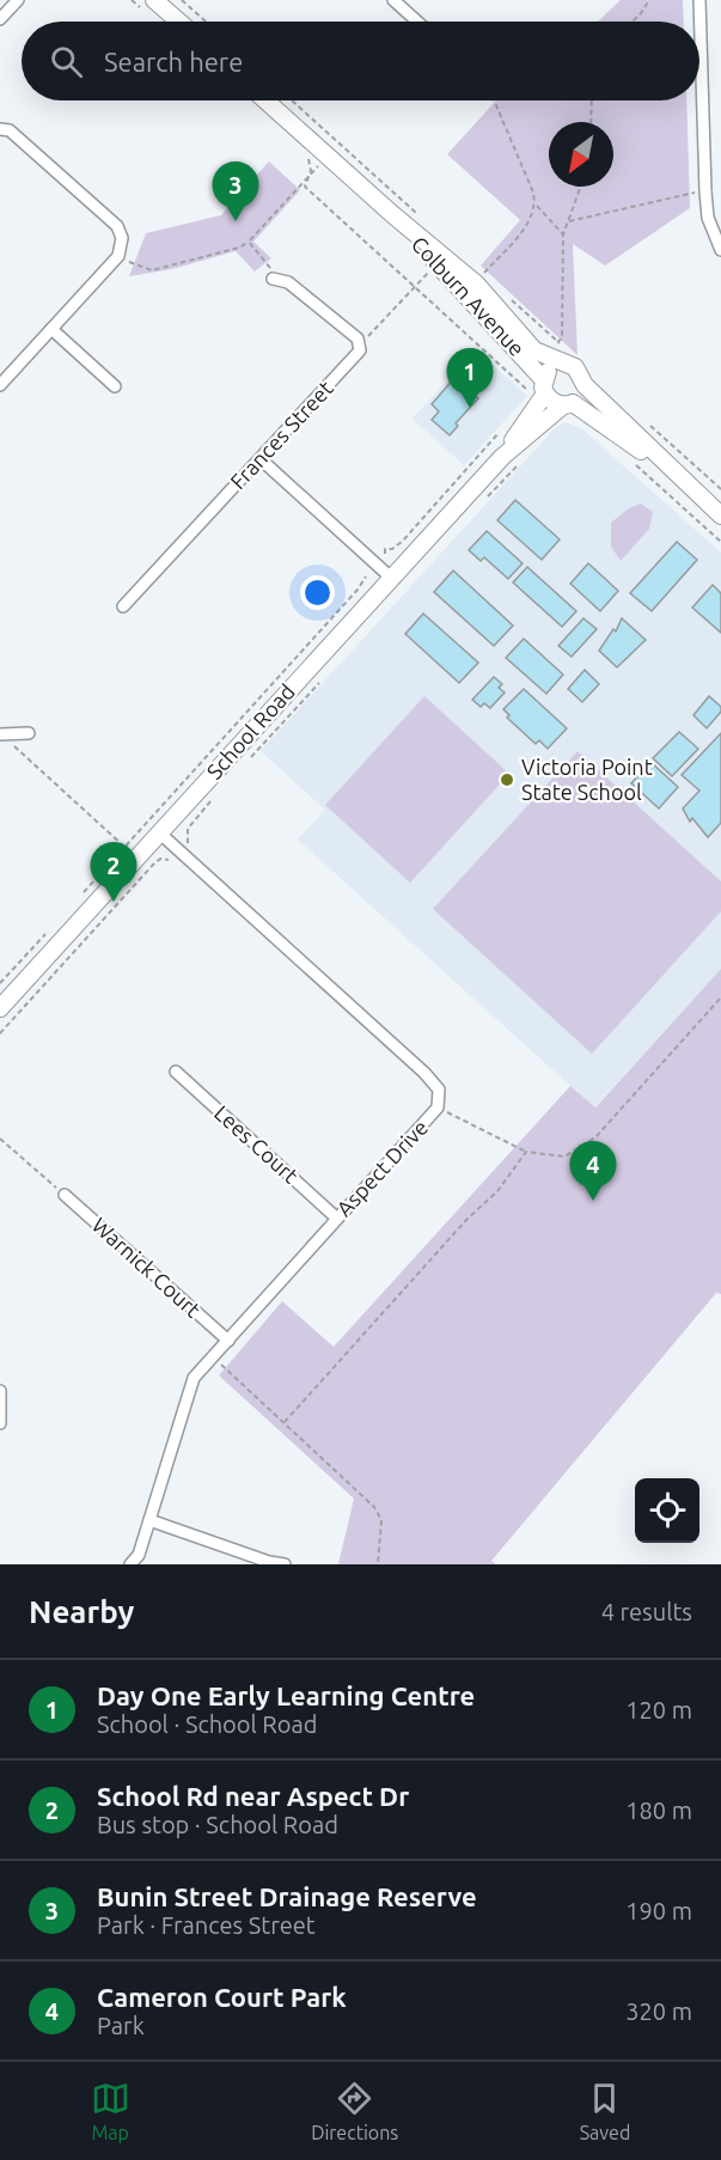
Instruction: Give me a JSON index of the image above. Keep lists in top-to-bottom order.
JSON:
{
  "streets": {
    "main road": ["Colburn Avenue", "School Road"],
    "street": [
      "Frances Street",
      "Lees Court",
      "Aspect Drive",
      "Warnick Court"
    ]
  },
  "crossings": [
    ["Colburn Avenue", "School Road"],
    ["School Road", "Aspect Drive"],
    ["Lees Court", "Aspect Drive"],
    ["Aspect Drive", "Warnick Court"]
  ],
  "places": ["Victoria Point State School"],
  "north": "bottom left",
  "page": {
    "search": "Search here",
    "pins": [
      "3",
      "1",
      "2",
      "4"
    ],
    "heading": ["Nearby", "4 results"],
    "list": [
      {
        "mark": "1",
        "name": "Day One Early Learning Centre",
        "note": "School · School Road",
        "value": "120 m"
      },
      {
        "mark": "2",
        "name": "School Rd near Aspect Dr",
        "note": "Bus stop · School Road",
        "value": "180 m"
      },
      {
        "mark": "3",
        "name": "Bunin Street Drainage Reserve",
        "note": "Park · Frances Street",
        "value": "190 m"
      },
      {
        "mark": "4",
        "name": "Cameron Court Park",
        "note": "Park",
        "value": "320 m"
      }
    ],
    "nav": ["Map", "Directions", "Saved"]
  }
}
